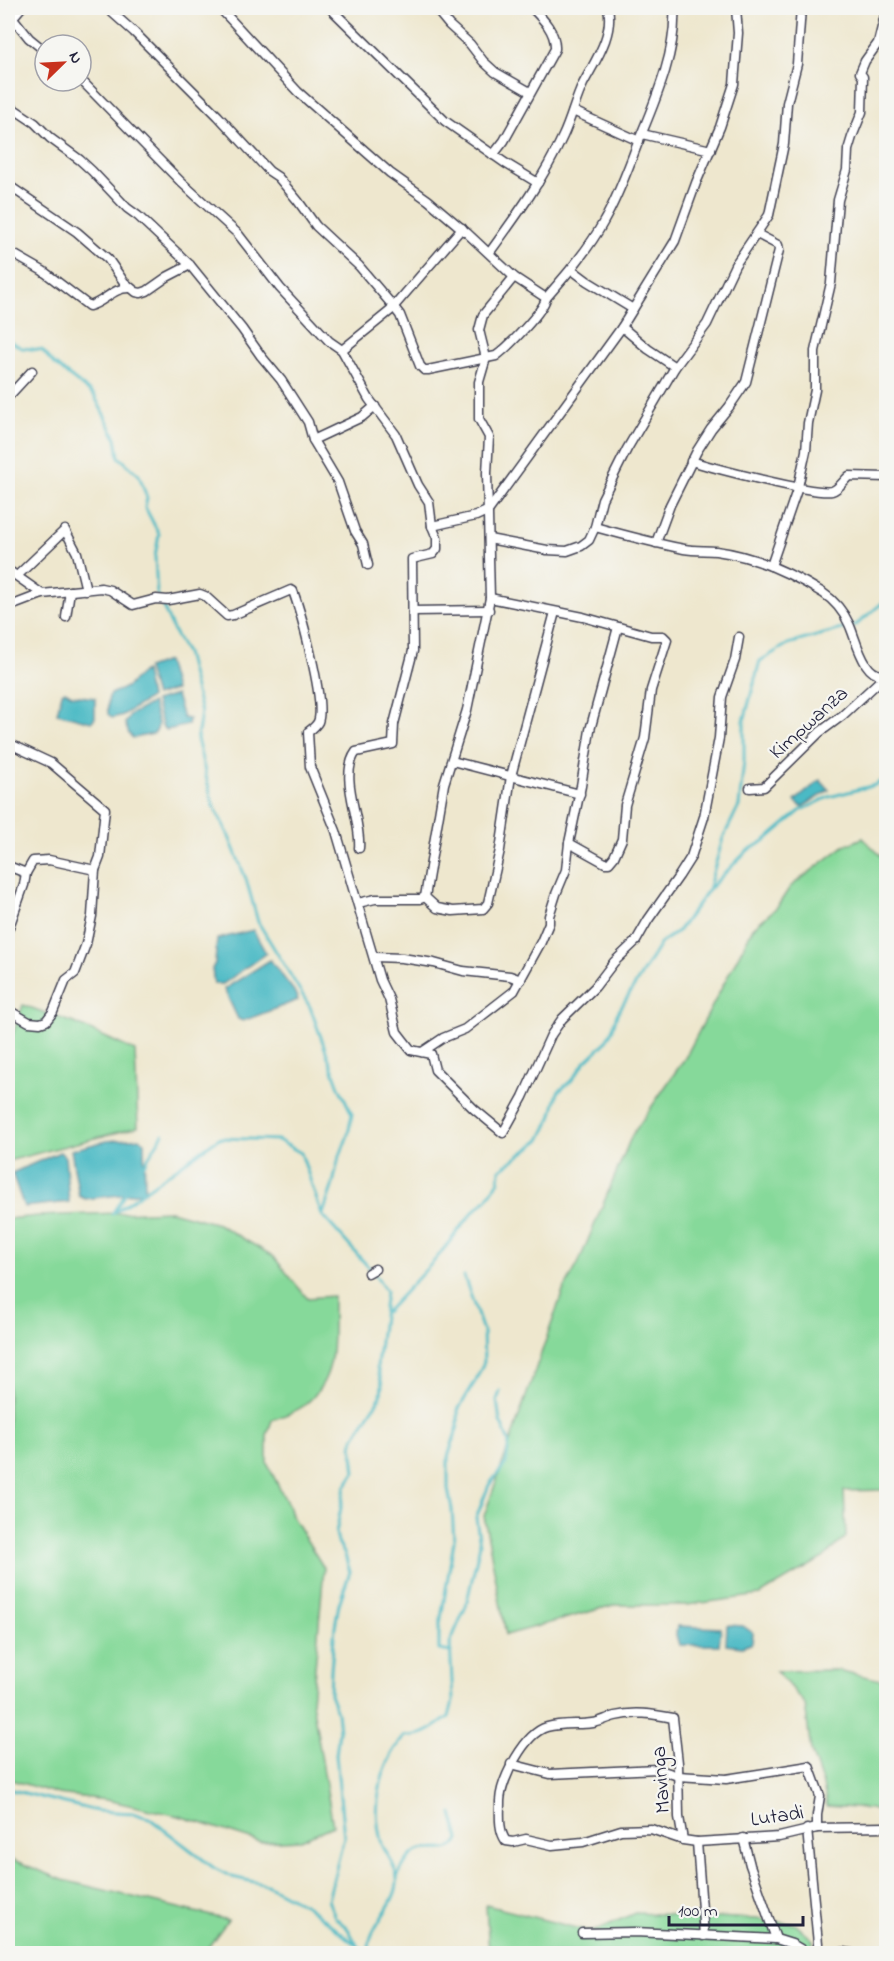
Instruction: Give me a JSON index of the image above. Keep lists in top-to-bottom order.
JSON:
{
  "streets": {
    "street": ["Kimpwanza", "Mavinga", "Lutadi"]
  },
  "crossings": [
    ["Mavinga", "Lutadi"]
  ],
  "scale_bar": "100 m",
  "north": "top right"
}
